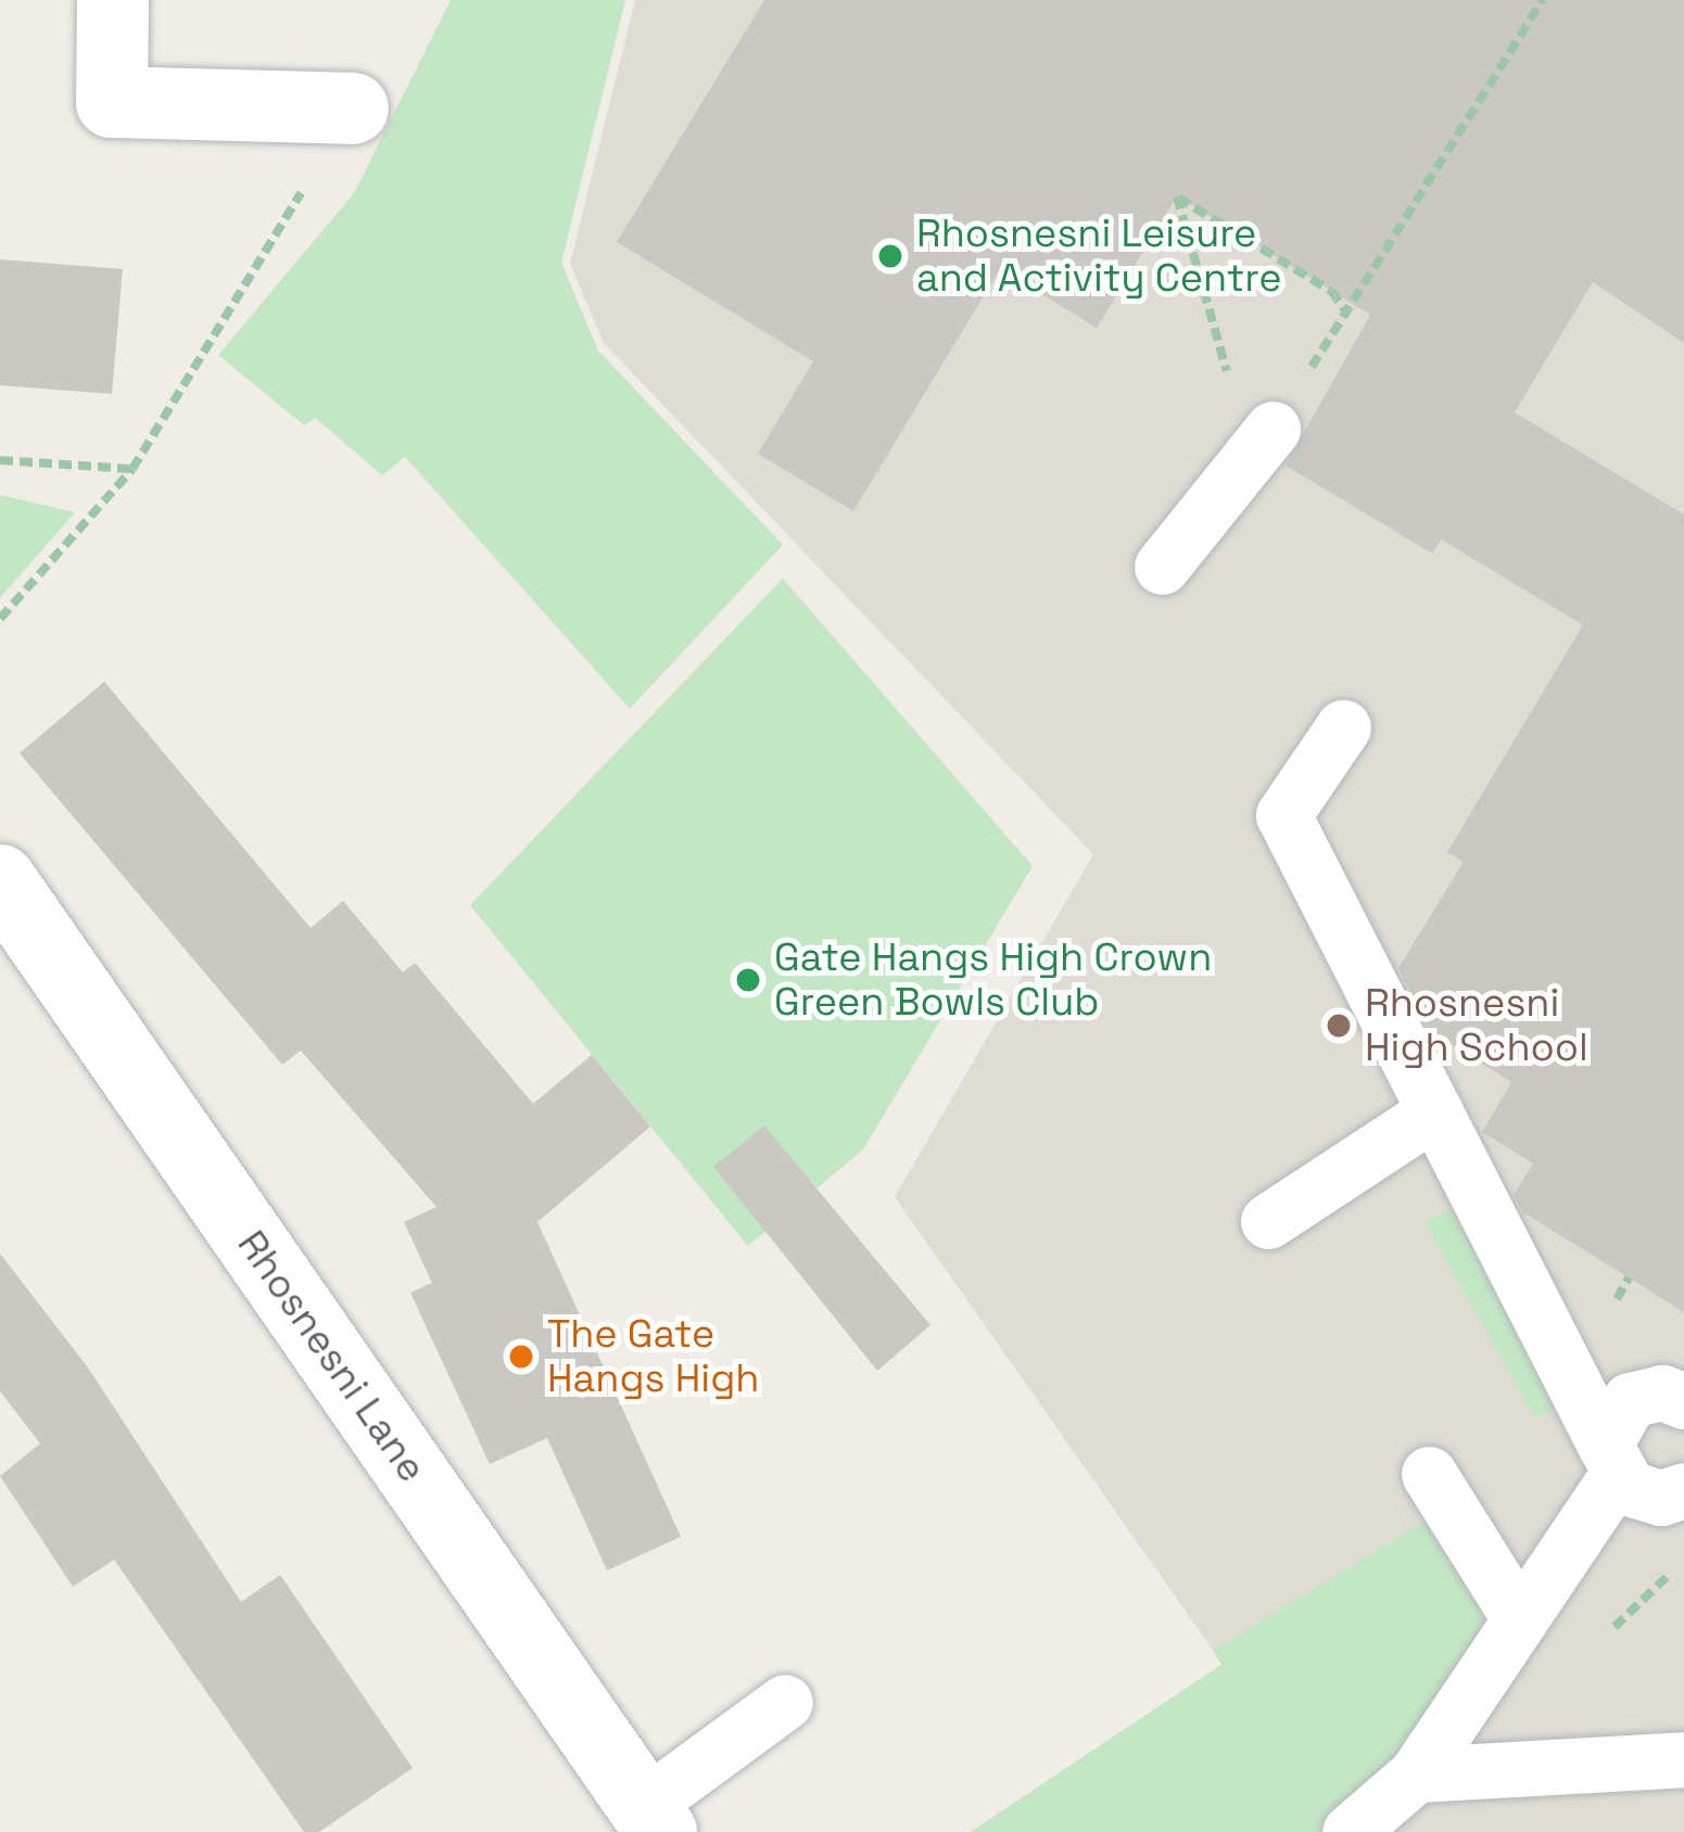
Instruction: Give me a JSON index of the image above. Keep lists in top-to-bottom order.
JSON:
{
  "streets": {
    "main road": ["Rhosnesni Lane"]
  },
  "places": [
    "Rhosnesni Leisure and Activity Centre",
    "Gate Hangs High Crown Green Bowls Club",
    "Rhosnesni High School",
    "The Gate Hangs High"
  ]
}
